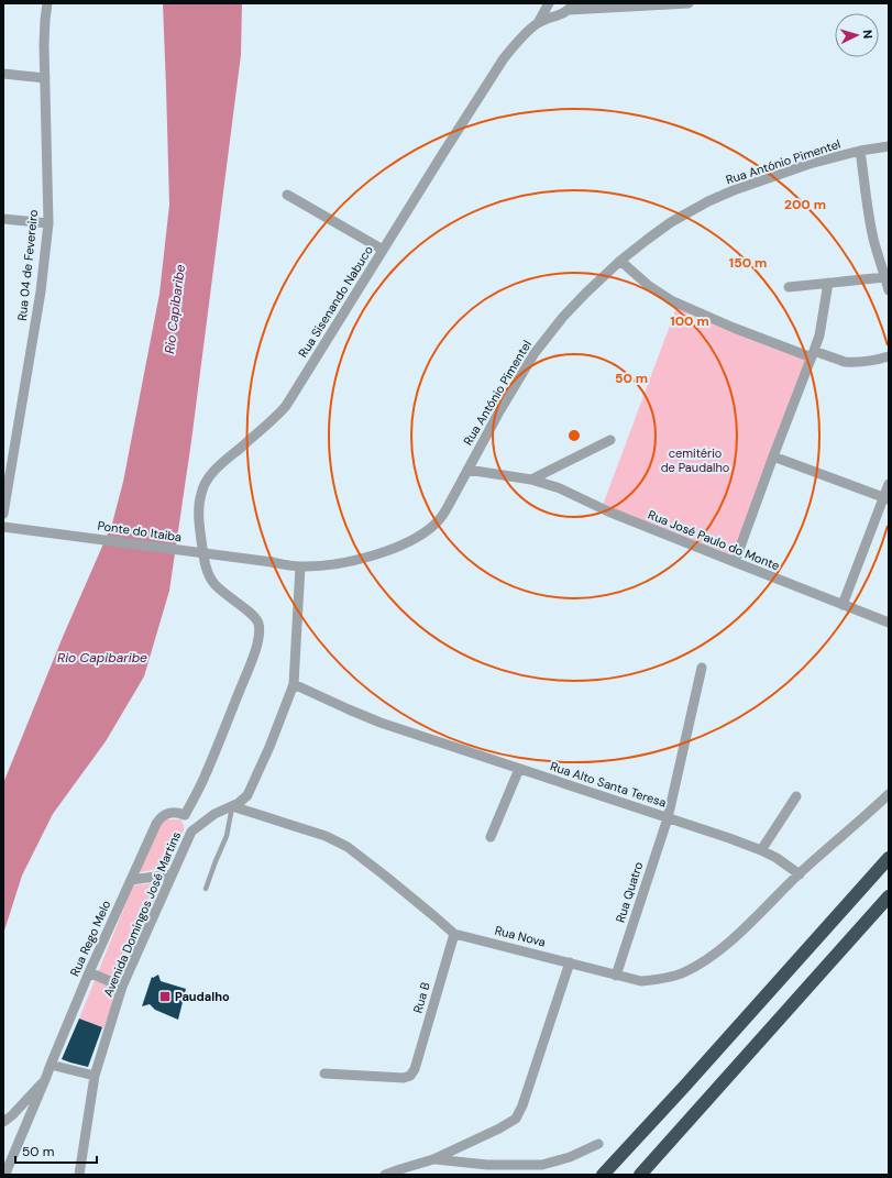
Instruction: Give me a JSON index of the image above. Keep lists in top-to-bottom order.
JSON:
{
  "streets": {
    "street": [
      "Rua António Pimentel",
      "Rua 04 de Fevereiro",
      "Rua Sisenando Nabuco",
      "Ponte do Itaiba",
      "Rua José Paulo do Monte",
      "Rua Alto Santa Teresa",
      "Rua Quatro",
      "Avenida Domingos José Martins",
      "Rua Nova",
      "Rua Rego Melo",
      "Rua B"
    ]
  },
  "crossings": [
    ["Rua António Pimentel", "Ponte do Itaiba"],
    ["Rua António Pimentel", "Rua José Paulo do Monte"],
    ["Rua António Pimentel", "Avenida Domingos José Martins"],
    ["Rua Sisenando Nabuco", "Rua Rego Melo"],
    ["Rua Alto Santa Teresa", "Rua Quatro"],
    ["Rua Alto Santa Teresa", "Avenida Domingos José Martins"],
    ["Rua Alto Santa Teresa", "Rua Nova"],
    ["Rua Quatro", "Rua Nova"],
    ["Avenida Domingos José Martins", "Rua Nova"],
    ["Rua Nova", "Rua B"]
  ],
  "water": ["Rio Capibaribe"],
  "parks": ["cemitério de Paudalho"],
  "places": {
    "transit": ["Paudalho"]
  },
  "scale_bar": "50 m",
  "north": "right",
  "rings": [
    "200 m",
    "150 m",
    "100 m",
    "50 m"
  ]
}
